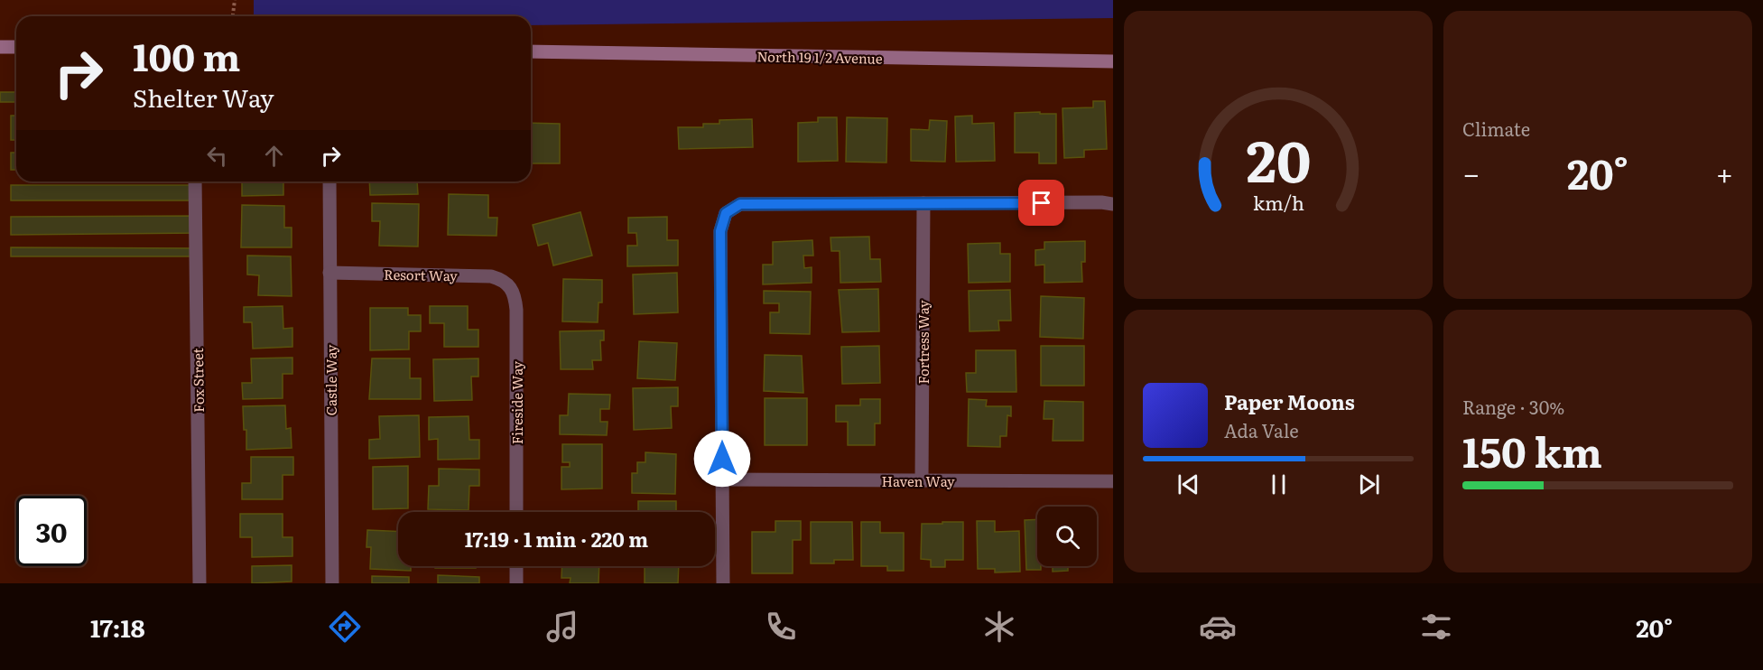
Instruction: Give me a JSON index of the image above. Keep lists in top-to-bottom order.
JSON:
{
  "streets": {
    "main road": ["North 19 1/2 Avenue"],
    "street": [
      "Resort Way",
      "Fortress Way",
      "Fox Street",
      "Castle Way",
      "Fireside Way",
      "Haven Way"
    ]
  },
  "crossings": [
    ["Resort Way", "Castle Way"],
    ["Resort Way", "Fireside Way"],
    ["Fortress Way", "Haven Way"]
  ],
  "page": {
    "tile": [
      "Climate",
      ["Range · 30%", "150 km"]
    ],
    "turn": ["100 m", "Shelter Way"],
    "heat": ["−", "20°", "+"],
    "song": ["Paper Moons", "Ada Vale"],
    "limit": "30",
    "trip": "17:19 · 1 min · 220 m",
    "tabs": ["17:18", "20°"],
    "gauge": ["20", "km/h"]
  }
}
